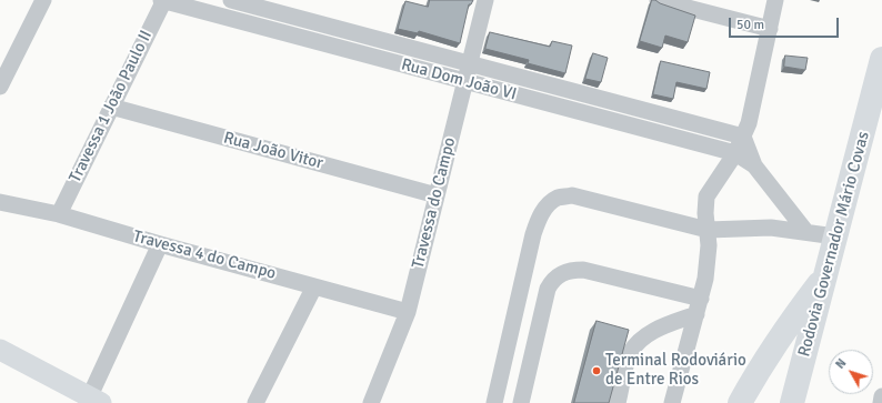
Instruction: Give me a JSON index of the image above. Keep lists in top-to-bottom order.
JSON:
{
  "streets": {
    "highway": ["Rodovia Governador Mário Covas"],
    "street": [
      "Rua Dom João VI",
      "Travessa 1 João Paulo II",
      "Rua João Vitor",
      "Travessa do Campo",
      "Travessa 4 do Campo"
    ]
  },
  "crossings": [
    ["Rua Dom João VI", "Travessa 1 João Paulo II"],
    ["Rua Dom João VI", "Travessa do Campo"],
    ["Travessa 1 João Paulo II", "Rua João Vitor"],
    ["Travessa 1 João Paulo II", "Travessa 4 do Campo"],
    ["Rua João Vitor", "Travessa do Campo"],
    ["Travessa do Campo", "Travessa 4 do Campo"]
  ],
  "places": ["Terminal Rodoviário de Entre Rios"],
  "scale_bar": "50 m",
  "north": "top left"
}
